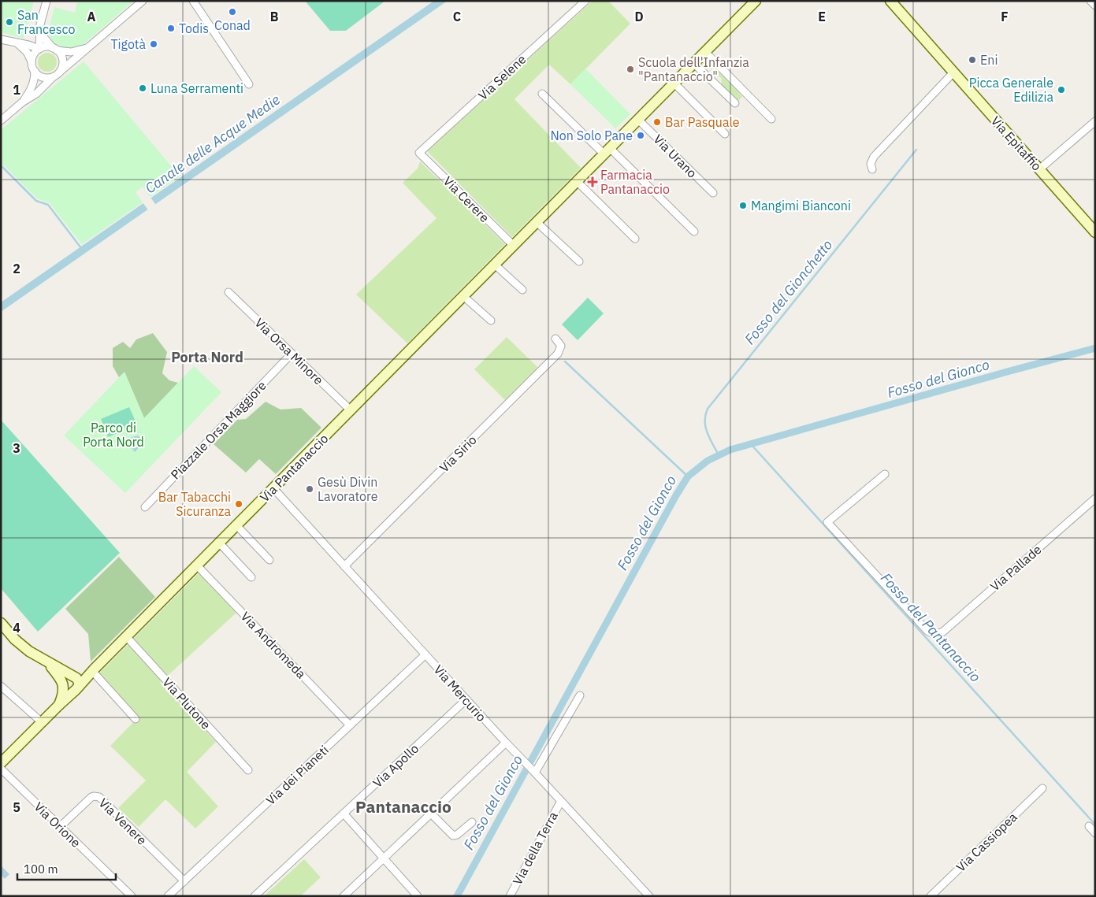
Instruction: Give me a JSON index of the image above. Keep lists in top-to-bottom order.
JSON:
{
  "streets": {
    "street": [
      "Via Selene",
      "Via Epitaffio",
      "Via Urano",
      "Via Cerere",
      "Via Orsa Minore",
      "Piazzale Orsa Maggiore",
      "Via Sirio",
      "Via Pantanaccio",
      "Via Pallade",
      "Via Andromeda",
      "Via Mercurio",
      "Via Plutone",
      "Via Apollo",
      "Via dei Pianeti",
      "Via Venere",
      "Via Orione",
      "Via Cassiopea",
      "Via della Terra"
    ]
  },
  "crossings": [
    ["Via Selene", "Via Cerere"],
    ["Via Urano", "Via Pantanaccio"],
    ["Via Cerere", "Via Pantanaccio"],
    ["Via Orsa Minore", "Piazzale Orsa Maggiore"],
    ["Via Orsa Minore", "Via Pantanaccio"],
    ["Via Sirio", "Via Mercurio"],
    ["Via Pantanaccio", "Via Andromeda"],
    ["Via Pantanaccio", "Via Mercurio"],
    ["Via Pantanaccio", "Via Plutone"],
    ["Via Andromeda", "Via dei Pianeti"],
    ["Via Mercurio", "Via Apollo"],
    ["Via Mercurio", "Via dei Pianeti"],
    ["Via Mercurio", "Via della Terra"],
    ["Via dei Pianeti", "Via Venere"],
    ["Via Venere", "Via Orione"]
  ],
  "districts": ["Porta Nord", "Pantanaccio"],
  "water": [
    "Canale delle Acque Medie",
    "Fosso del Gionchetto",
    "Fosso del Gionco",
    "Fosso del Pantanaccio"
  ],
  "parks": ["Parco di Porta Nord"],
  "places": {
    "other": [
      "Conad",
      "San Francesco",
      "Todis",
      "Tigotà",
      "Eni",
      "Scuola dell'Infanzia \"Pantanaccio\"",
      "Luna Serramenti",
      "Picca Generale Edilizia",
      "Bar Pasquale",
      "Non Solo Pane",
      "Mangimi Bianconi",
      "Gesù Divin Lavoratore",
      "Bar Tabacchi Sicuranza"
    ],
    "health": ["Farmacia Pantanaccio"]
  },
  "scale_bar": "100 m",
  "grid": {
    "columns": [
      "A",
      "B",
      "C",
      "D",
      "E",
      "F"
    ],
    "rows": [
      "1",
      "2",
      "3",
      "4",
      "5"
    ]
  }
}
